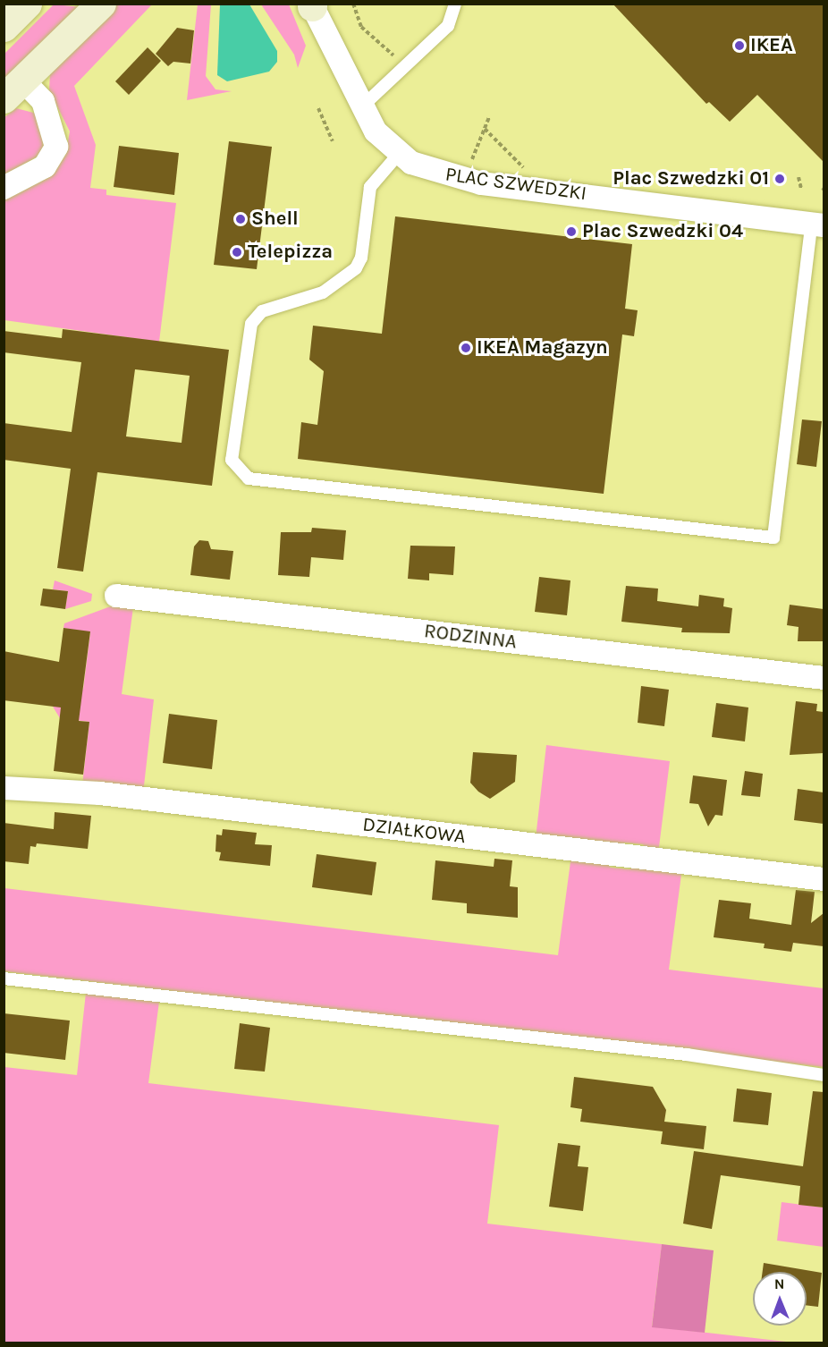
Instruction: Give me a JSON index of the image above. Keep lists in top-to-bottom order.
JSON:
{
  "streets": {
    "street": ["PLAC SZWEDZKI", "RODZINNA", "DZIAŁKOWA"]
  },
  "places": [
    "IKEA",
    "Plac Szwedzki 01",
    "Shell",
    "Plac Szwedzki 04",
    "Telepizza",
    "IKEA Magazyn"
  ],
  "north": "top"
}
